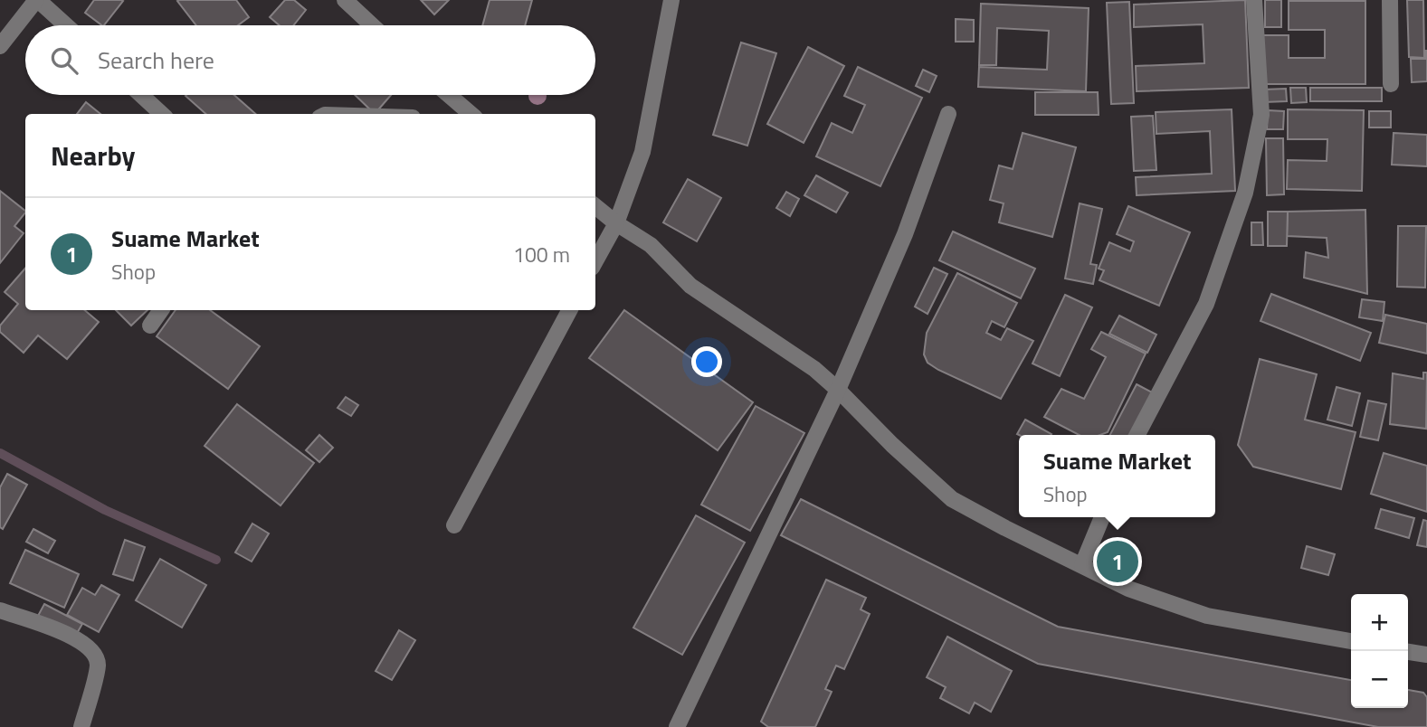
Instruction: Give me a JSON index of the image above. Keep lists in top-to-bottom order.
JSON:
{
  "page": {
    "search": "Search here",
    "heading": "Nearby",
    "list": [
      {
        "mark": "1",
        "name": "Suame Market",
        "note": "Shop",
        "value": "100 m"
      }
    ],
    "popup": ["Suame Market", "Shop"],
    "pins": "1",
    "map_buttons": ["+", "−"]
  }
}
